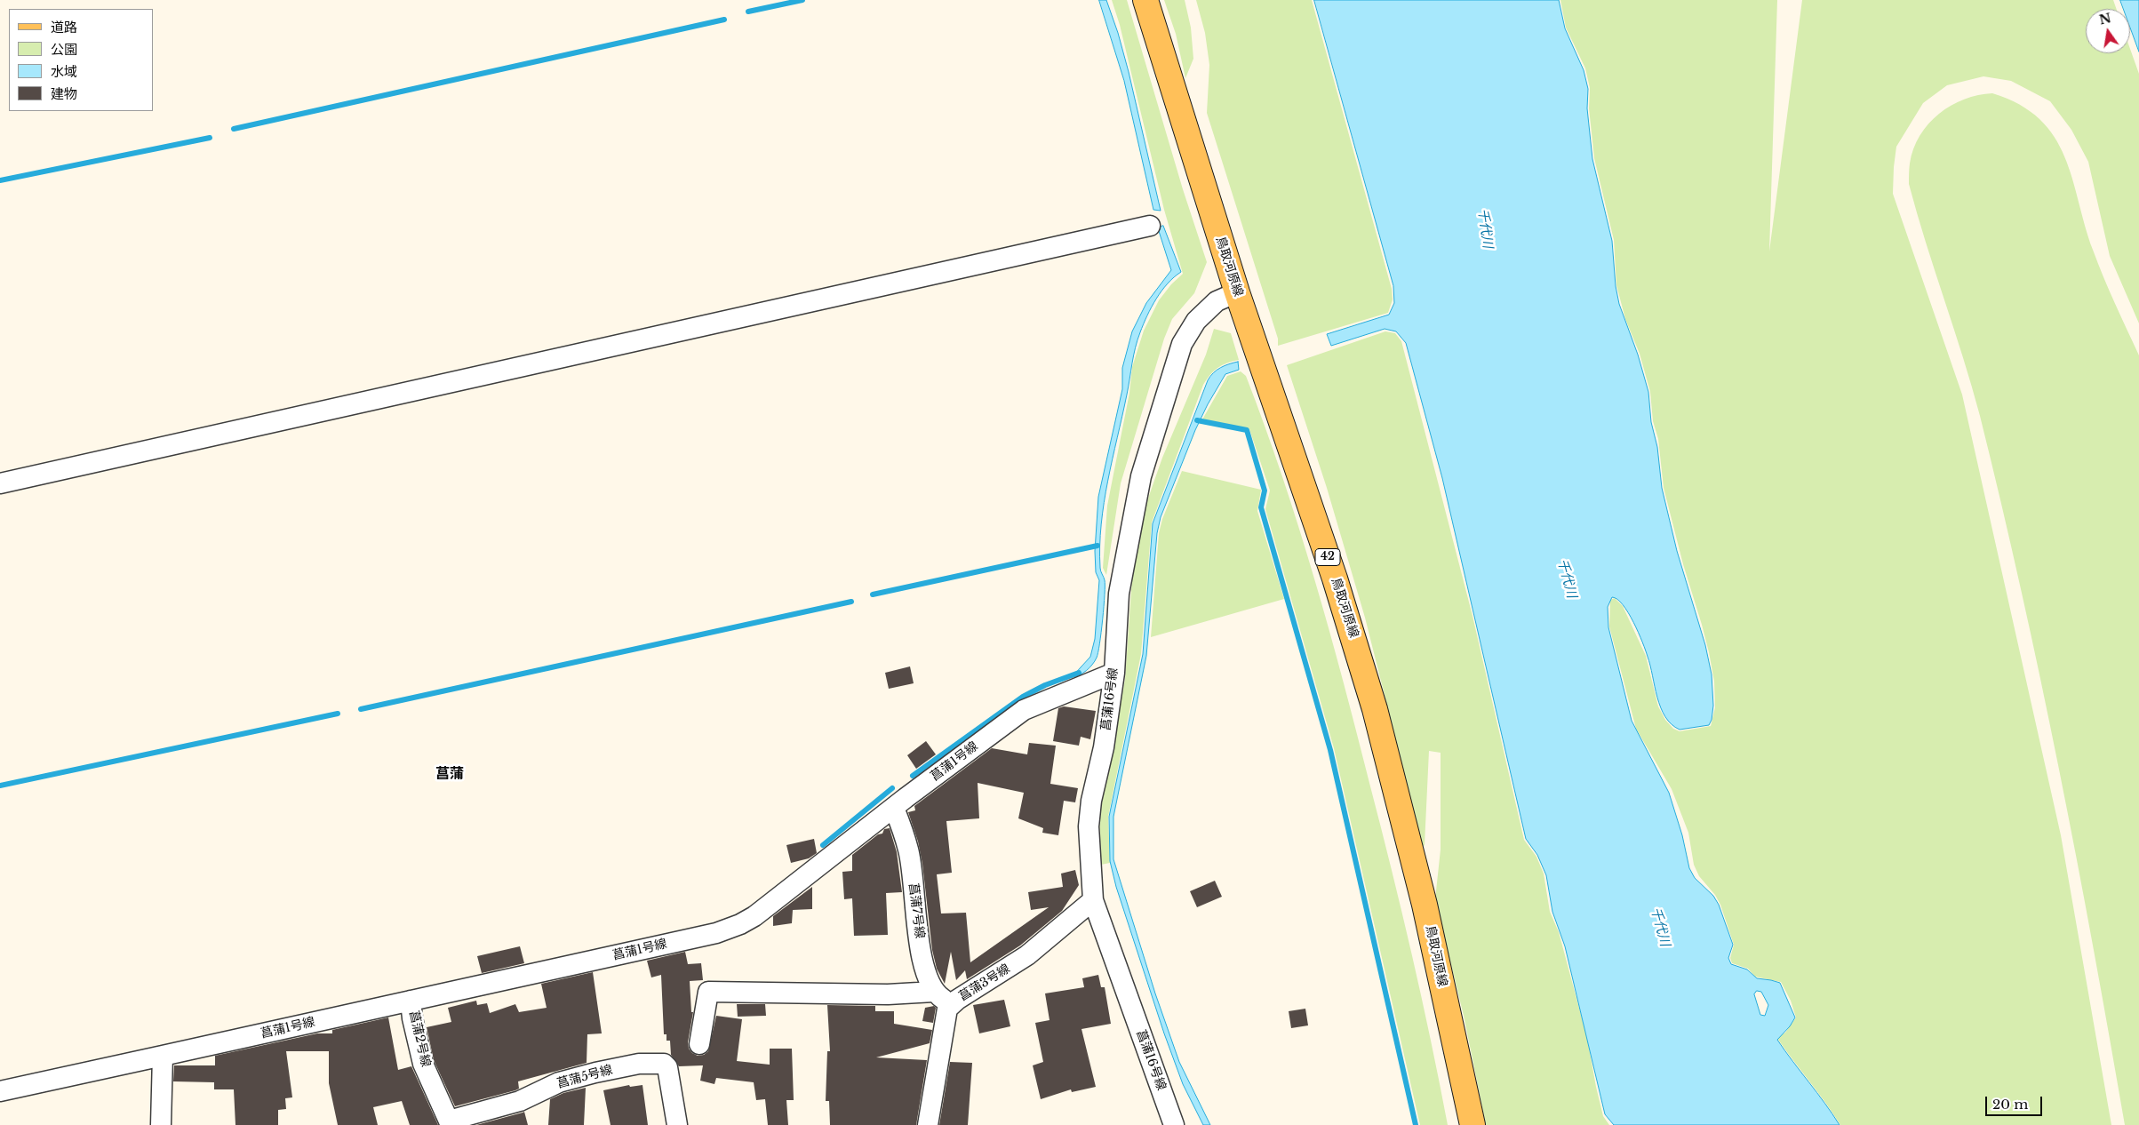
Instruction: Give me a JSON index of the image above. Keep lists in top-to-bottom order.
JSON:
{
  "streets": {
    "main road": ["鳥取河原線", "42"],
    "street": [
      "菖蒲16号線",
      "菖蒲1号線",
      "菖蒲7号線",
      "菖蒲3号線",
      "菖蒲2号線",
      "菖蒲5号線"
    ]
  },
  "crossings": [
    ["鳥取河原線", "菖蒲16号線"],
    ["菖蒲16号線", "菖蒲1号線"],
    ["菖蒲16号線", "菖蒲3号線"],
    ["菖蒲1号線", "菖蒲7号線"],
    ["菖蒲1号線", "菖蒲2号線"],
    ["菖蒲2号線", "菖蒲5号線"]
  ],
  "districts": ["菖蒲"],
  "water": ["千代川"],
  "legend": [
    "道路",
    "公園",
    "水域",
    "建物"
  ],
  "scale_bar": "20 m",
  "north": "top"
}
